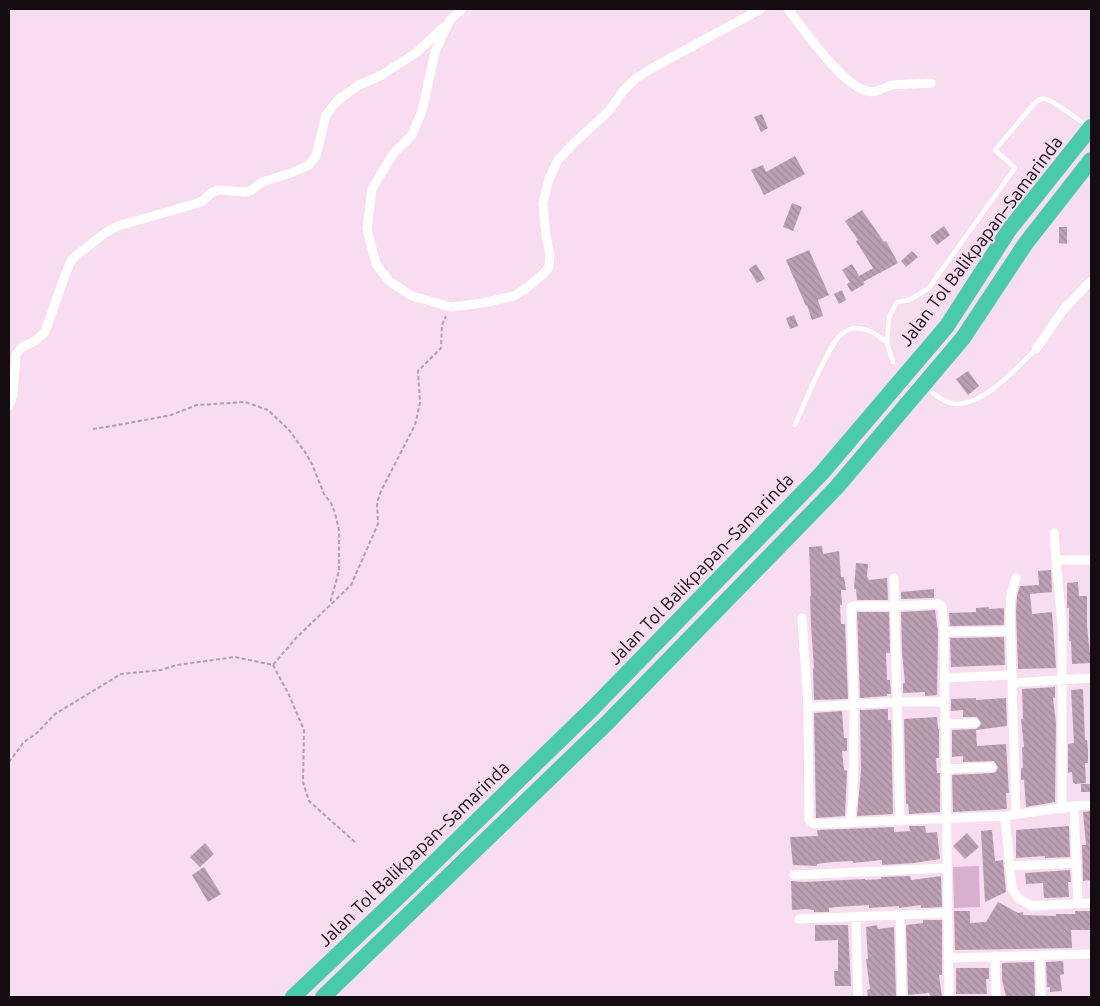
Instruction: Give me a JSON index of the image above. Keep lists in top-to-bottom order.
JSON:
{
  "streets": {
    "highway": ["Jalan Tol Balikpapan–Samarinda"]
  }
}
